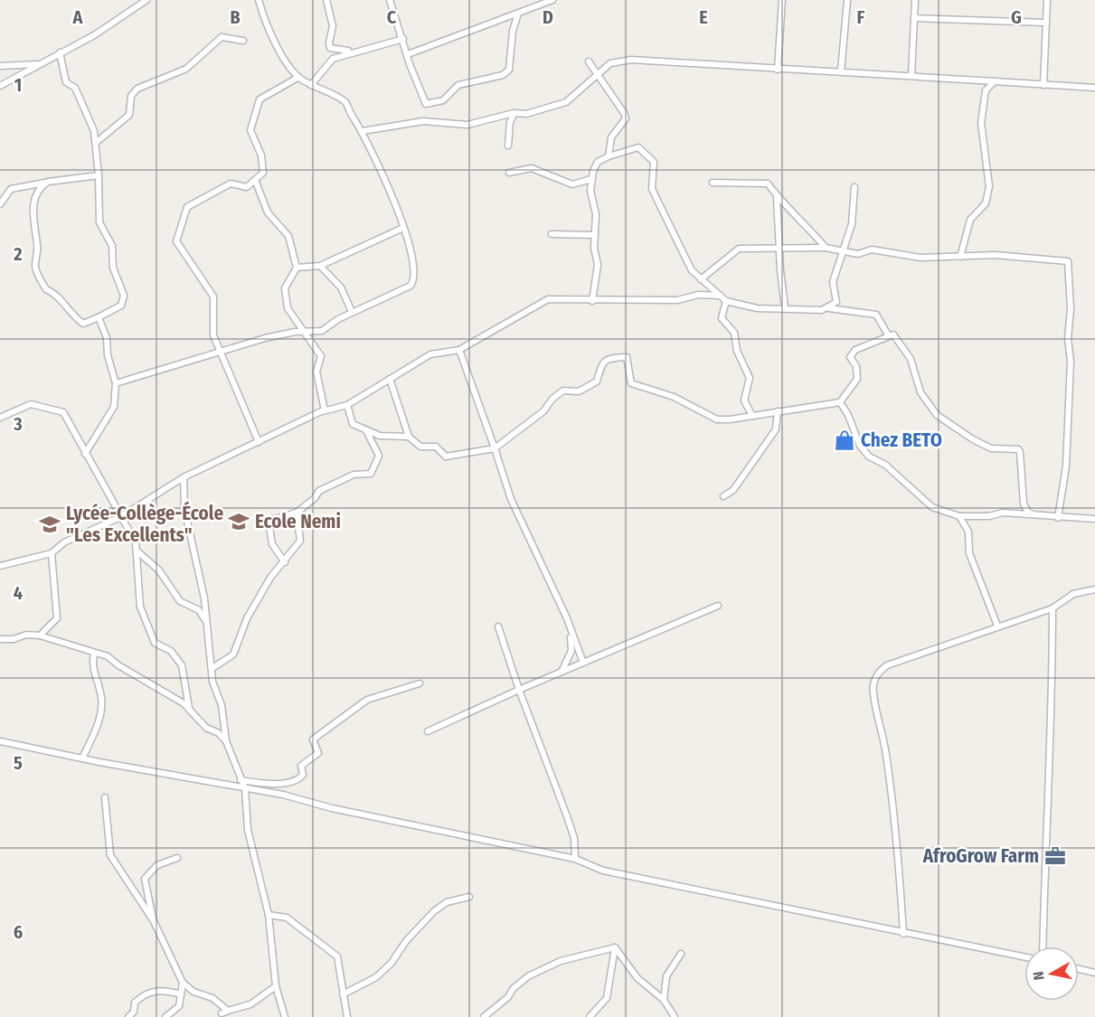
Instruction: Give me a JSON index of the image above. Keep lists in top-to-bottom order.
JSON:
{
  "places": {
    "shop": ["Chez BETO"],
    "school or university": ["Ecole Nemi", "Lycée-Collège-École \"Les Excellents\""],
    "office": ["AfroGrow Farm"]
  },
  "north": "left",
  "grid": {
    "columns": [
      "A",
      "B",
      "C",
      "D",
      "E",
      "F",
      "G"
    ],
    "rows": [
      "1",
      "2",
      "3",
      "4",
      "5",
      "6"
    ]
  }
}
